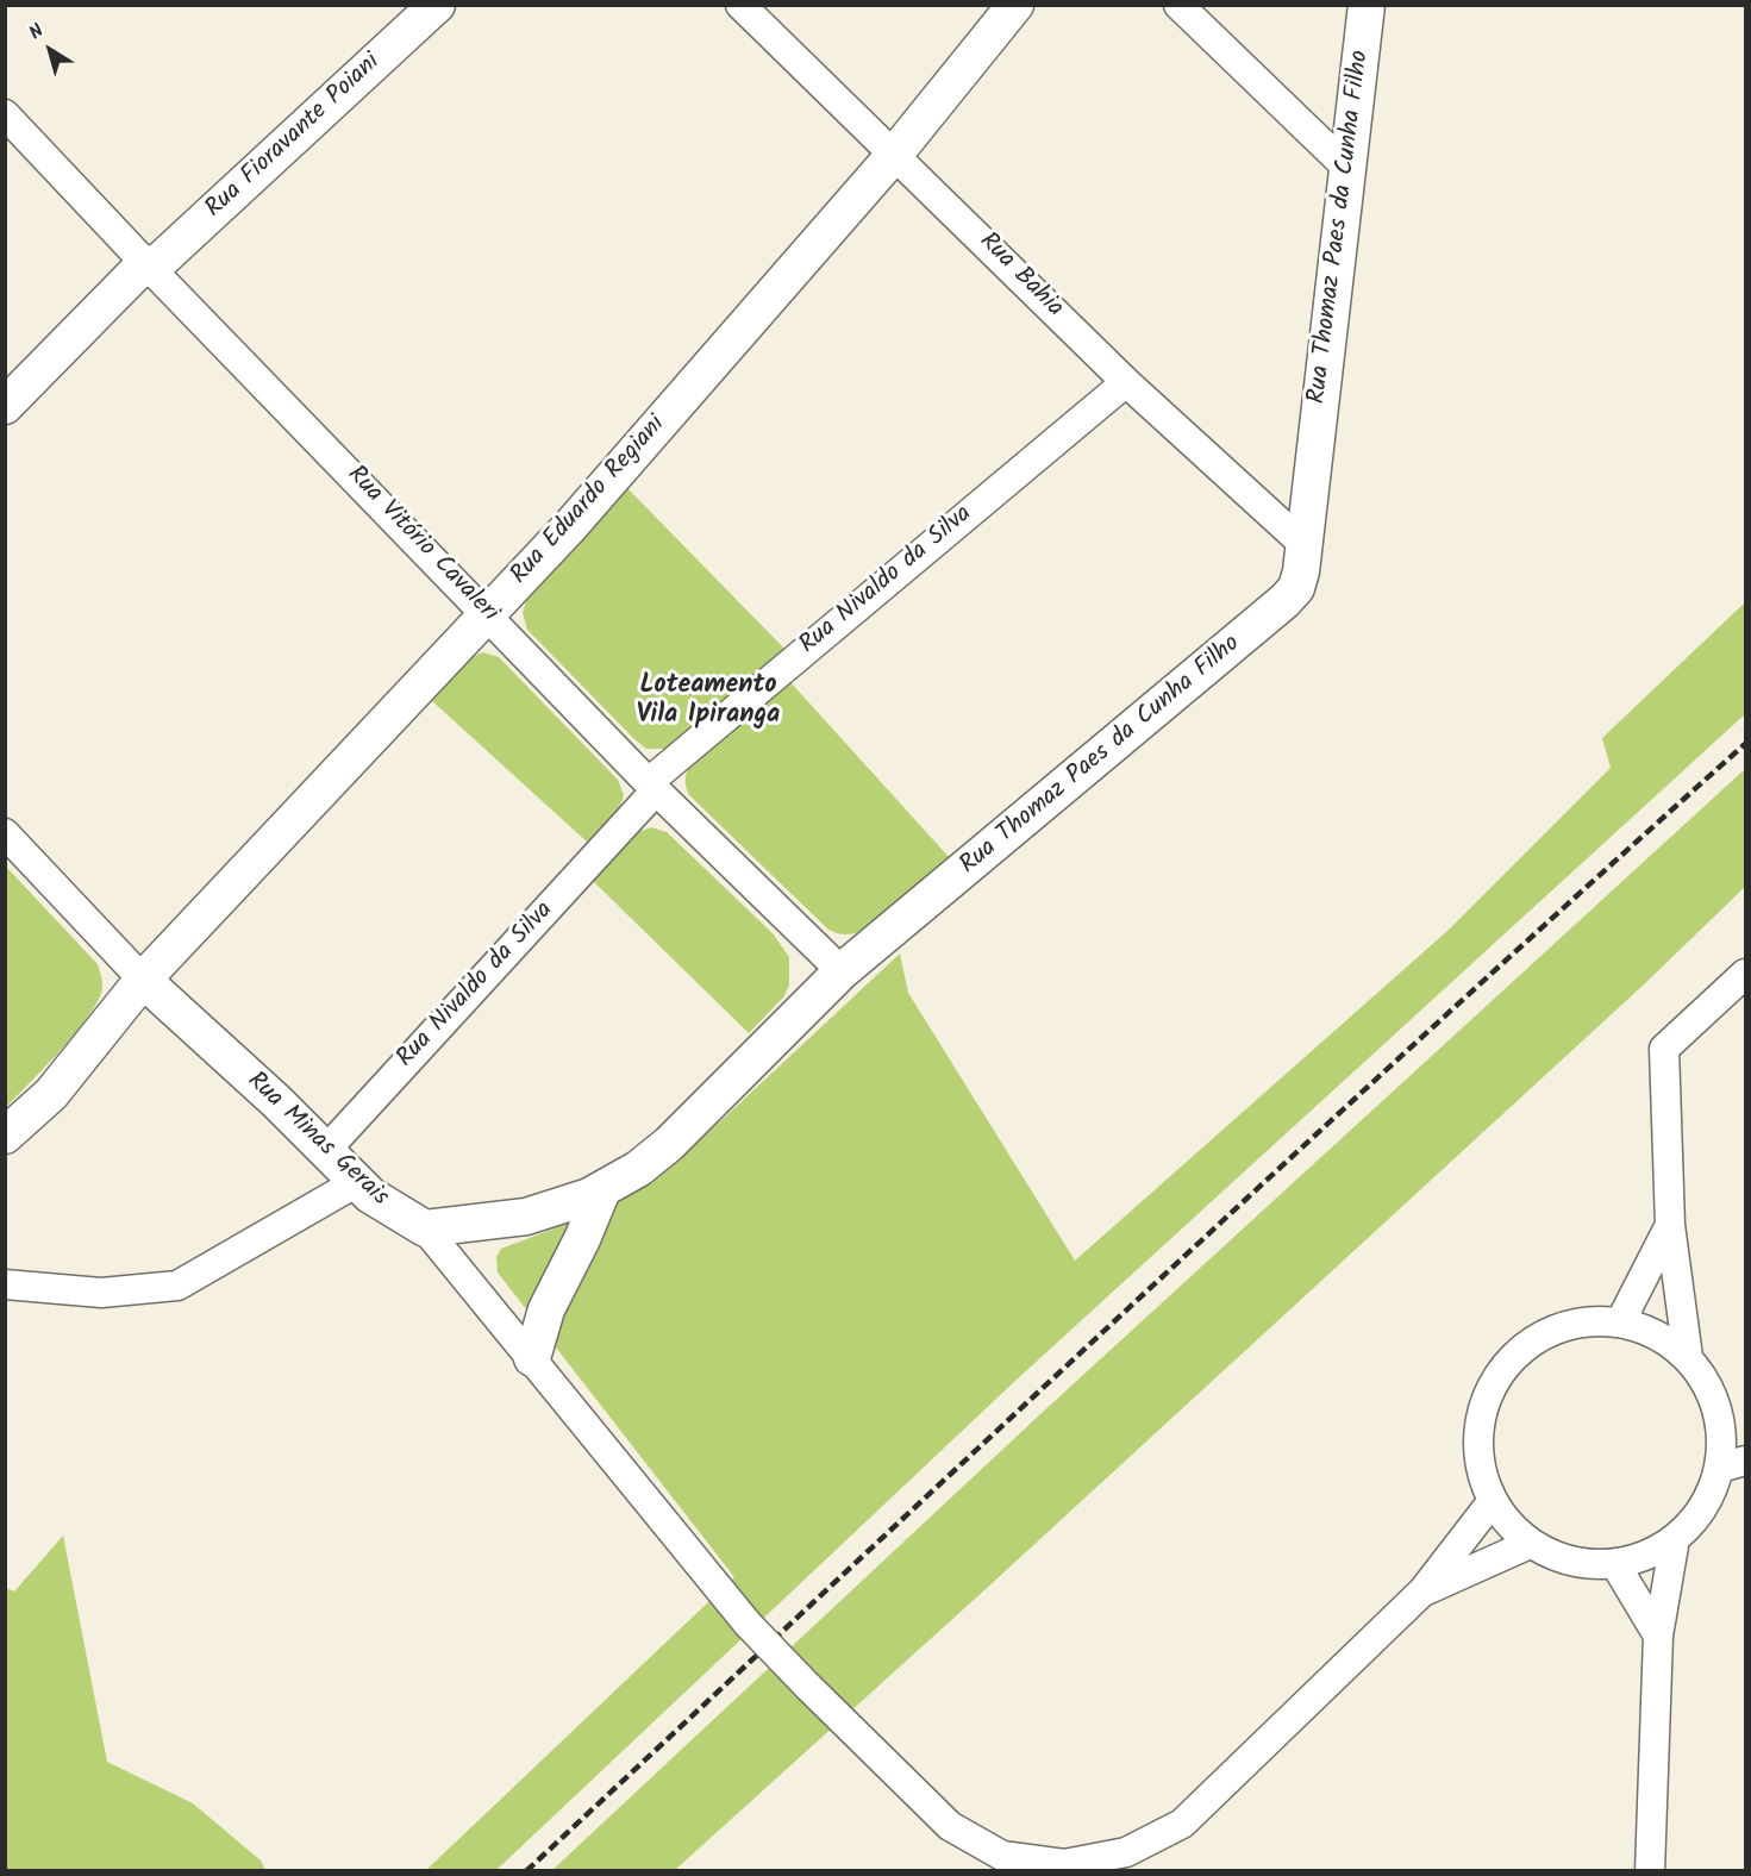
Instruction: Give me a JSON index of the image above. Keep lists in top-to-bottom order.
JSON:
{
  "streets": {
    "street": [
      "Rua Fioravante Poiani",
      "Rua Thomaz Paes da Cunha Filho",
      "Rua Bahia",
      "Rua Eduardo Regiani",
      "Rua Vitório Cavaleri",
      "Rua Nivaldo da Silva",
      "Rua Minas Gerais"
    ]
  },
  "crossings": [
    ["Rua Fioravante Poiani", "Rua Vitório Cavaleri"],
    ["Rua Thomaz Paes da Cunha Filho", "Rua Bahia"],
    ["Rua Thomaz Paes da Cunha Filho", "Rua Vitório Cavaleri"],
    ["Rua Thomaz Paes da Cunha Filho", "Rua Minas Gerais"],
    ["Rua Bahia", "Rua Eduardo Regiani"],
    ["Rua Bahia", "Rua Nivaldo da Silva"],
    ["Rua Eduardo Regiani", "Rua Vitório Cavaleri"],
    ["Rua Eduardo Regiani", "Rua Minas Gerais"],
    ["Rua Vitório Cavaleri", "Rua Nivaldo da Silva"],
    ["Rua Nivaldo da Silva", "Rua Minas Gerais"]
  ],
  "districts": ["Loteamento Vila Ipiranga"],
  "north": "top left"
}
